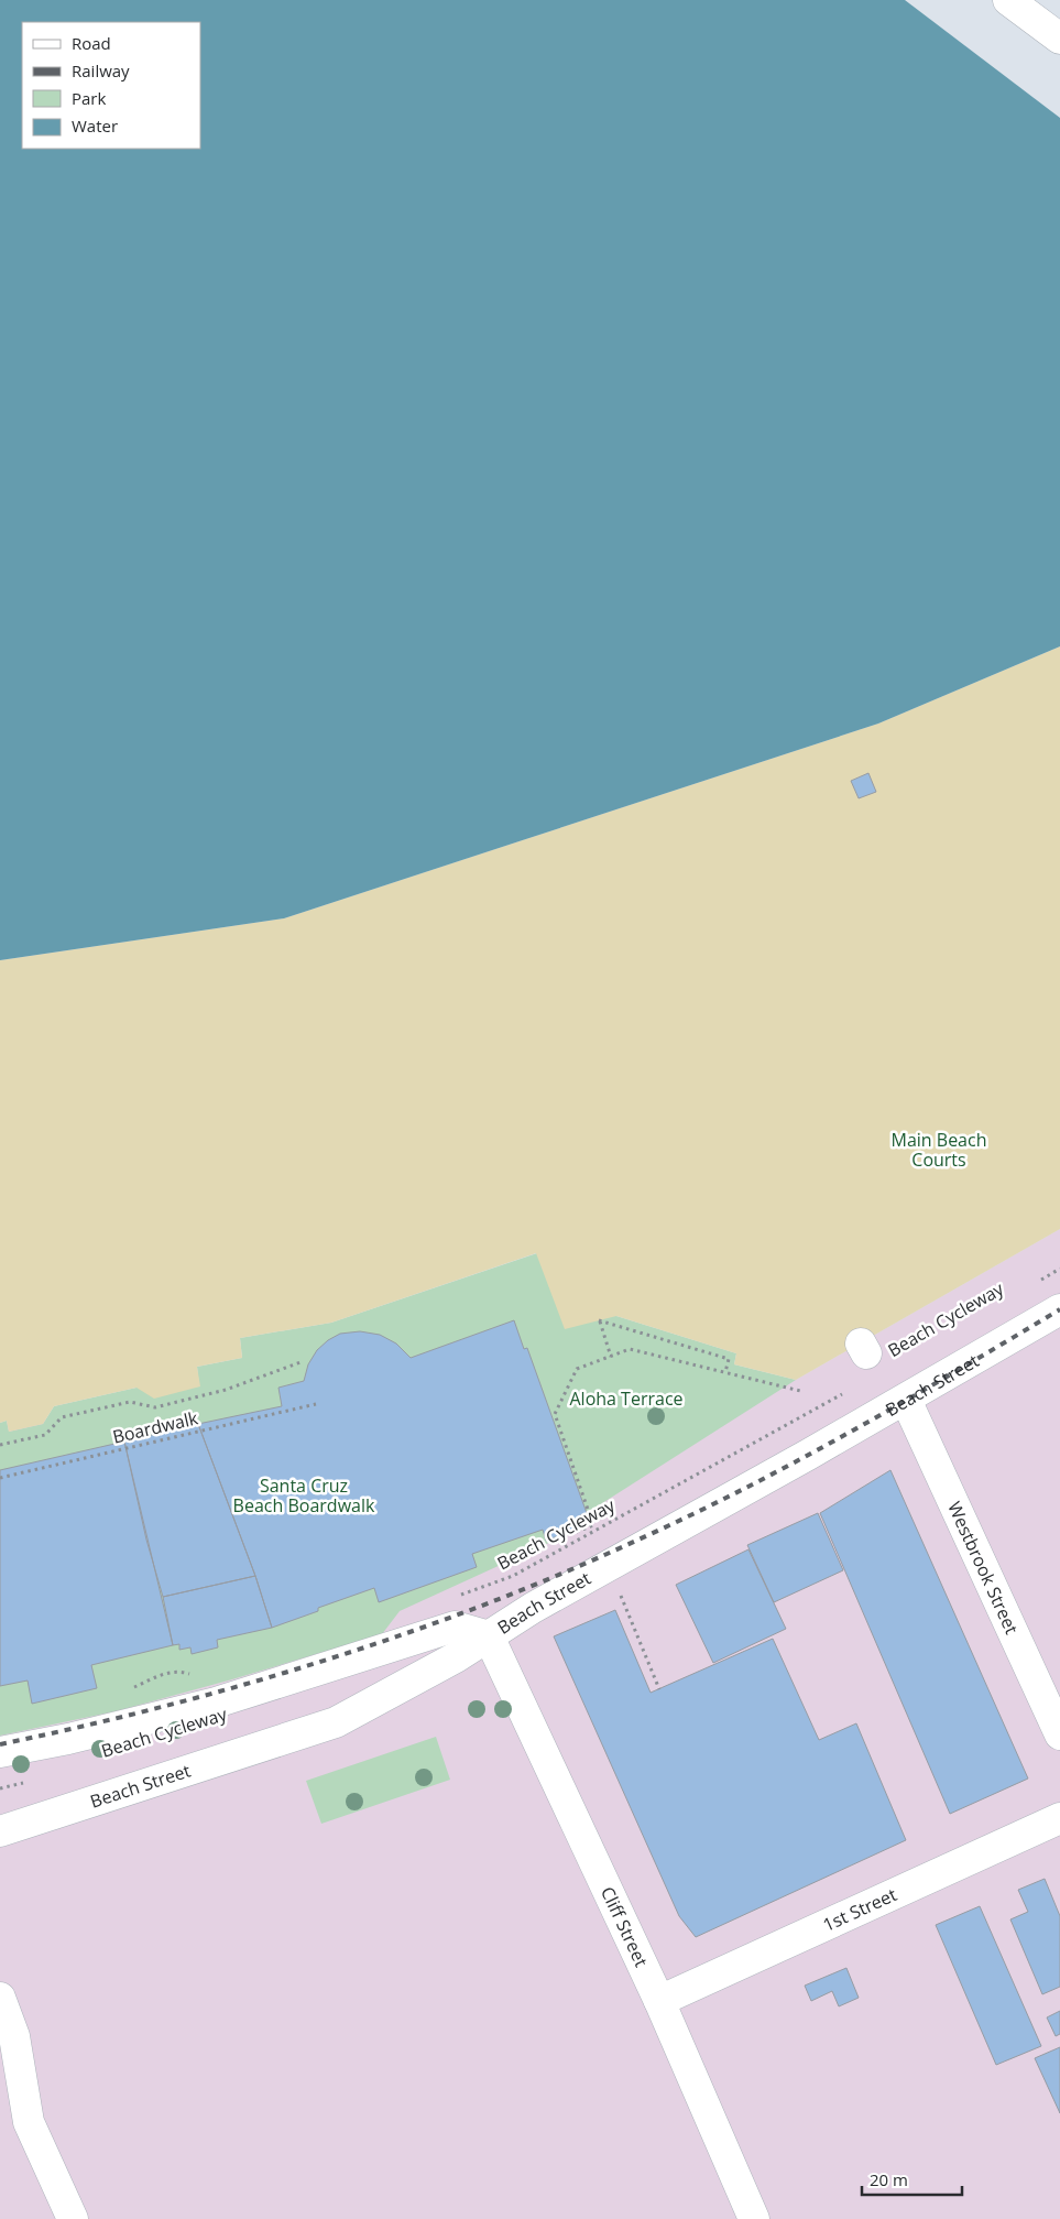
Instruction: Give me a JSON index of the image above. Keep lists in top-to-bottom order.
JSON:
{
  "streets": {
    "street": [
      "Beach Street",
      "Westbrook Street",
      "1st Street",
      "Cliff Street"
    ],
    "path": ["Beach Cycleway", "Boardwalk"]
  },
  "crossings": [
    ["Beach Street", "Westbrook Street"],
    ["Beach Street", "Cliff Street"],
    ["1st Street", "Cliff Street"]
  ],
  "parks": ["Main Beach Courts", "Aloha Terrace", "Santa Cruz Beach Boardwalk"],
  "legend": [
    "Road",
    "Railway",
    "Park",
    "Water"
  ],
  "scale_bar": "20 m"
}
